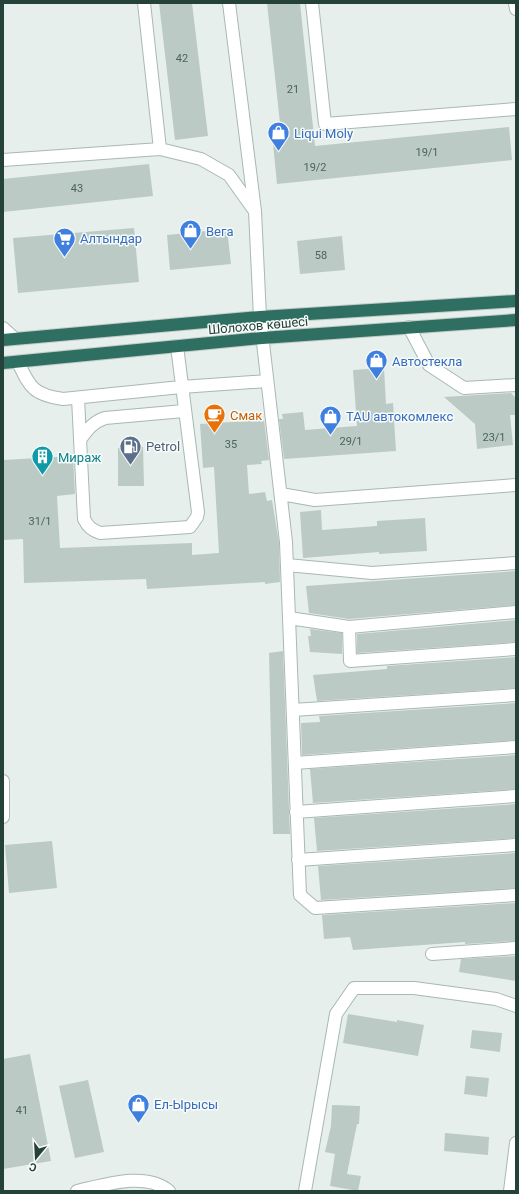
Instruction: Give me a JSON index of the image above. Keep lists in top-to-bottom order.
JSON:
{
  "streets": {
    "highway": ["Шолохов көшесі"]
  },
  "places": {
    "shop": [
      "Liqui Moly",
      "Вега",
      "Автостекла",
      "TAU автокомлекс",
      "Ел-Ырысы"
    ],
    "supermarket": ["Алтындар"],
    "cafe": ["Смак"],
    "fuel station": ["Petrol"],
    "building": ["Мираж"]
  },
  "house_numbers": [
    "42",
    "21",
    "19/1",
    "19/2",
    "43",
    "58",
    "23/1",
    "29/1",
    "35",
    "31/1",
    "41"
  ],
  "north": "bottom"
}
